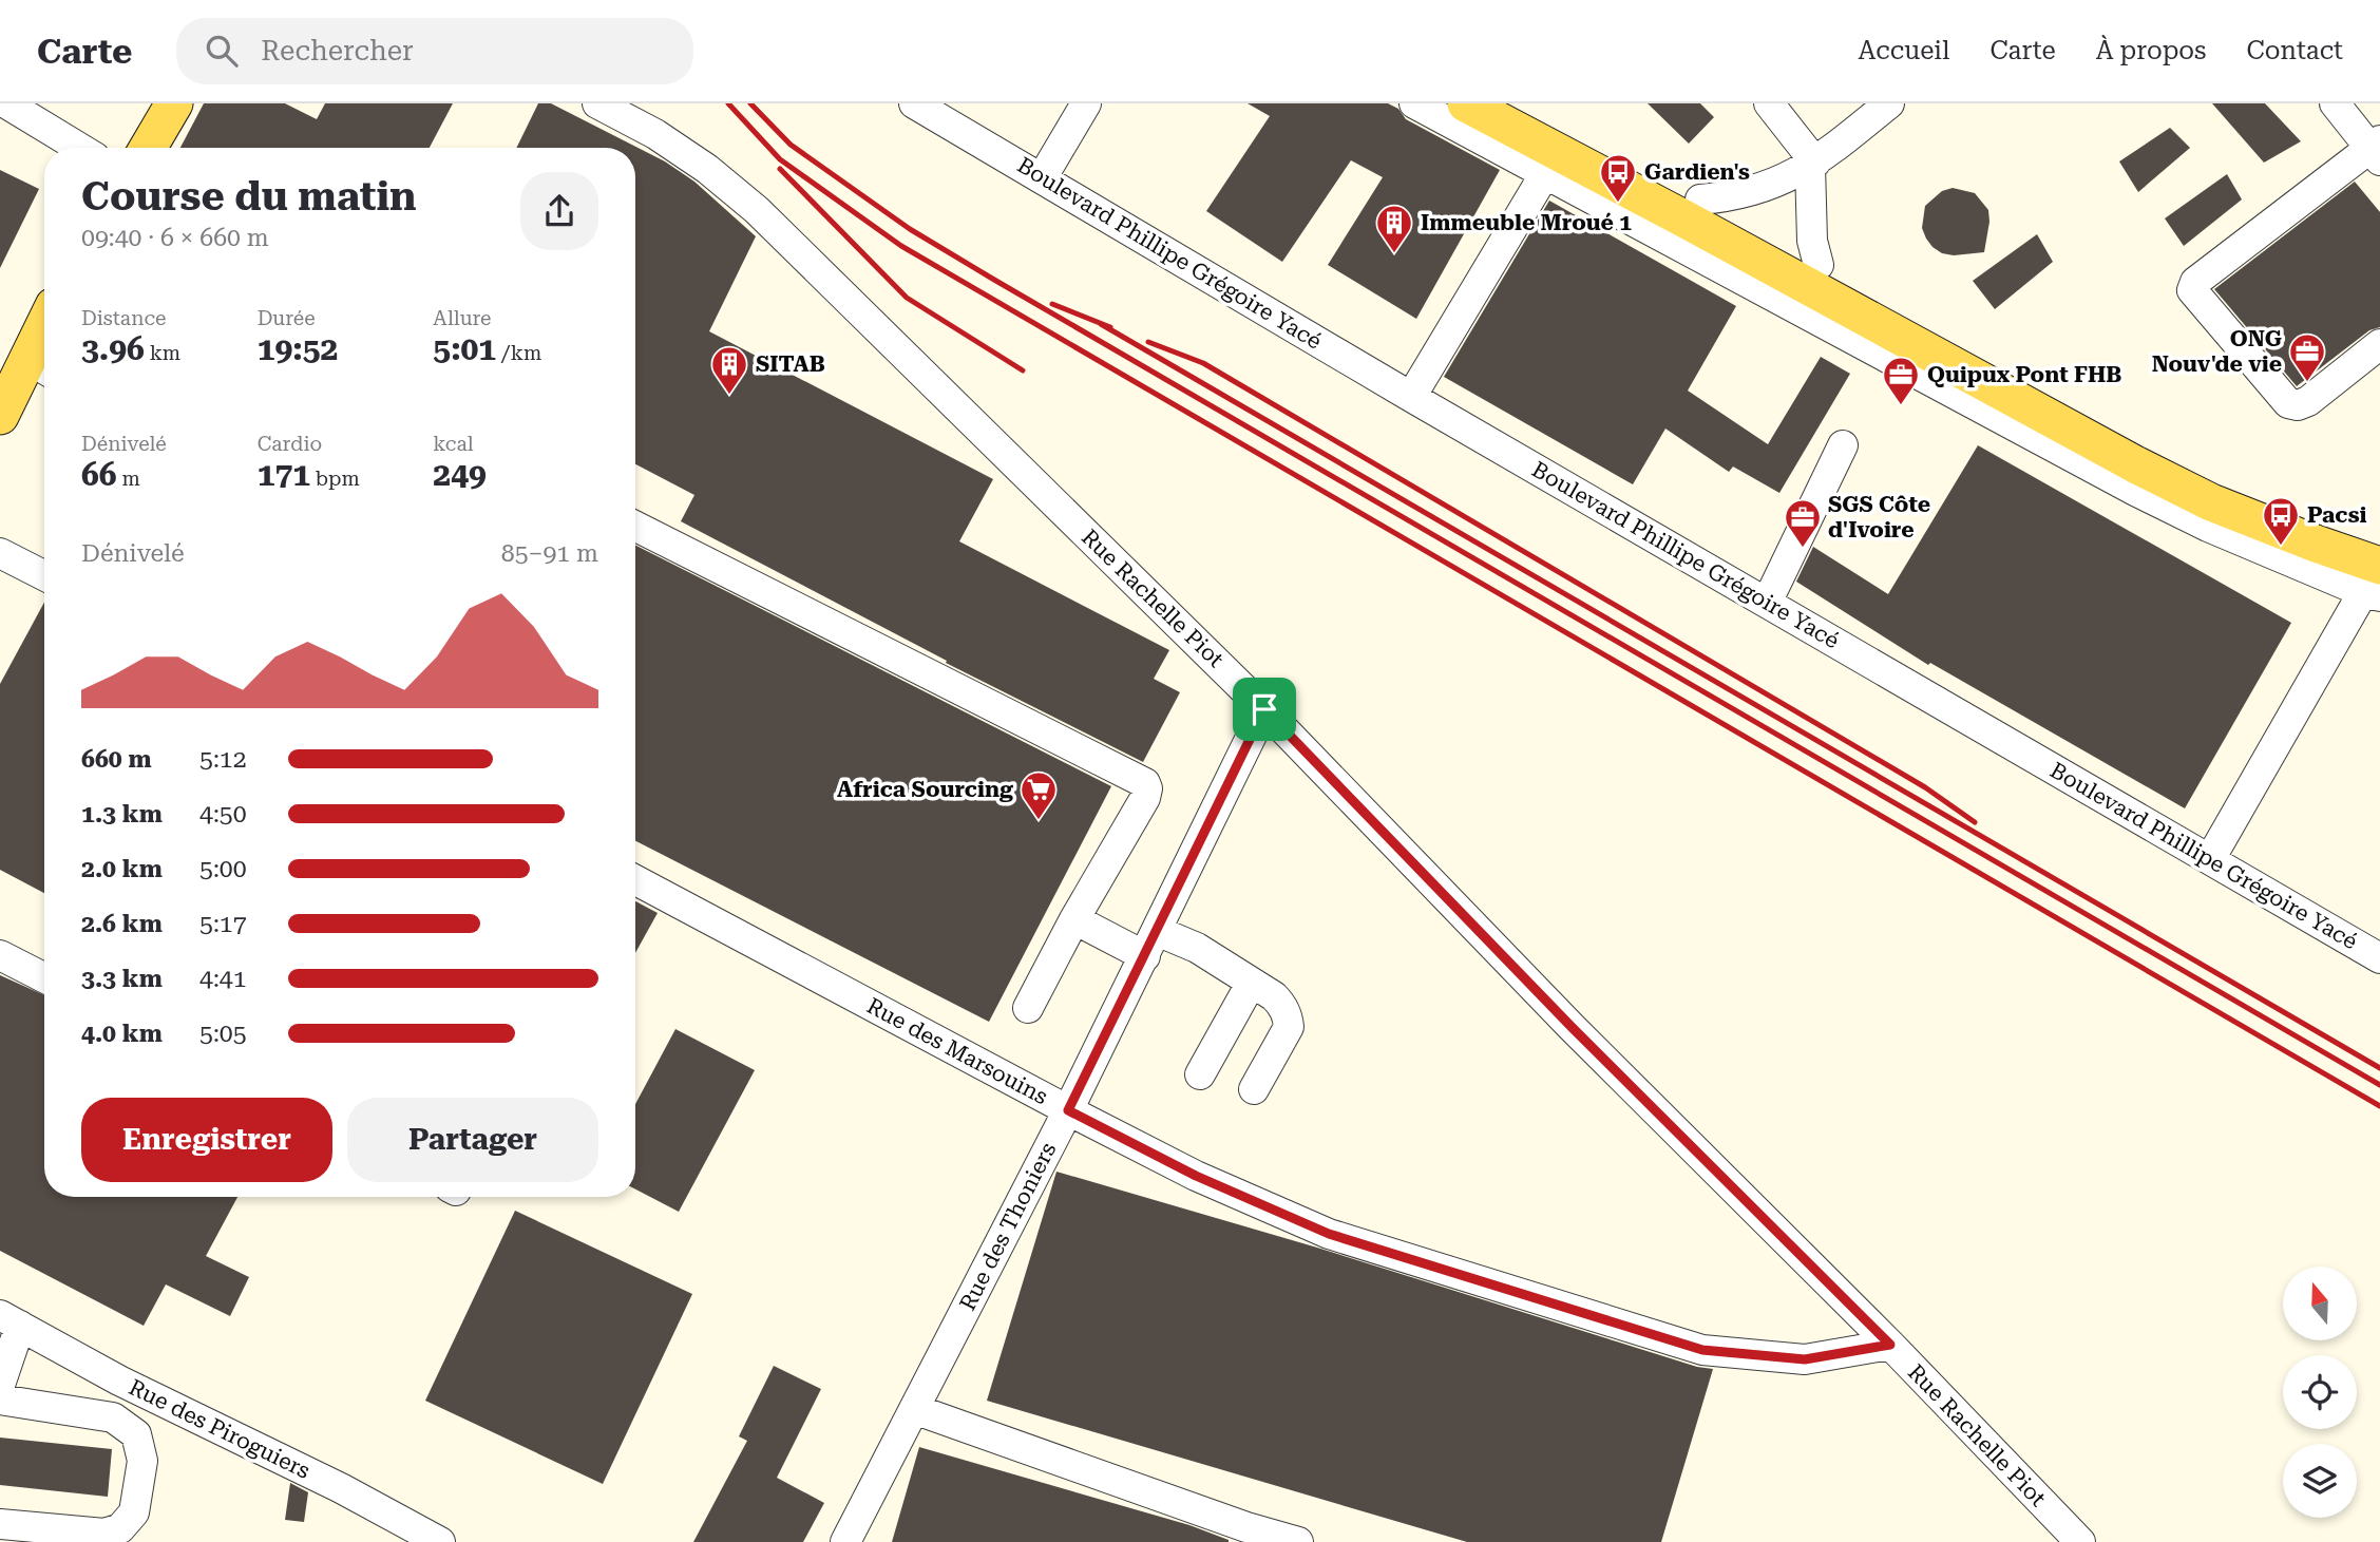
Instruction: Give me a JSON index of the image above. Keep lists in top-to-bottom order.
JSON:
{
  "streets": {
    "street": [
      "Boulevard Phillipe Grégoire Yacé",
      "Rue Rachelle Piot",
      "Rue des Marsouins",
      "Rue des Thoniers",
      "Rue des Piroguiers"
    ]
  },
  "crossings": [
    ["Rue Rachelle Piot", "Rue des Marsouins"],
    ["Rue Rachelle Piot", "Rue des Thoniers"],
    ["Rue des Marsouins", "Rue des Thoniers"]
  ],
  "places": {
    "bus stop": ["Gardien's", "Pacsi"],
    "building": ["Immeuble Mroué 1", "SITAB"],
    "office": ["ONG Nouv'de vie", "Quipux Pont FHB", "SGS Côte d'Ivoire"],
    "supermarket": ["Africa Sourcing"]
  },
  "north": "top",
  "page": {
    "header": "Carte",
    "search": "Rechercher",
    "nav": [
      "Accueil",
      "Carte",
      "À propos",
      "Contact"
    ],
    "heading": ["Course du matin", "09:40 · 6 × 660 m"],
    "stats": [
      ["Distance", "3.96 km"],
      ["Durée", "19:52"],
      ["Allure", "5:01 /km"],
      ["Dénivelé", "66 m"],
      ["Cardio", "171 bpm"],
      ["kcal", "249"]
    ],
    "chart": ["Dénivelé", "85–91 m"],
    "list": [
      {
        "name": "660 m",
        "note": "5:12"
      },
      {
        "name": "1.3 km",
        "note": "4:50"
      },
      {
        "name": "2.0 km",
        "note": "5:00"
      },
      {
        "name": "2.6 km",
        "note": "5:17"
      },
      {
        "name": "3.3 km",
        "note": "4:41"
      },
      {
        "name": "4.0 km",
        "note": "5:05"
      }
    ],
    "buttons": ["Enregistrer", "Partager"]
  }
}
